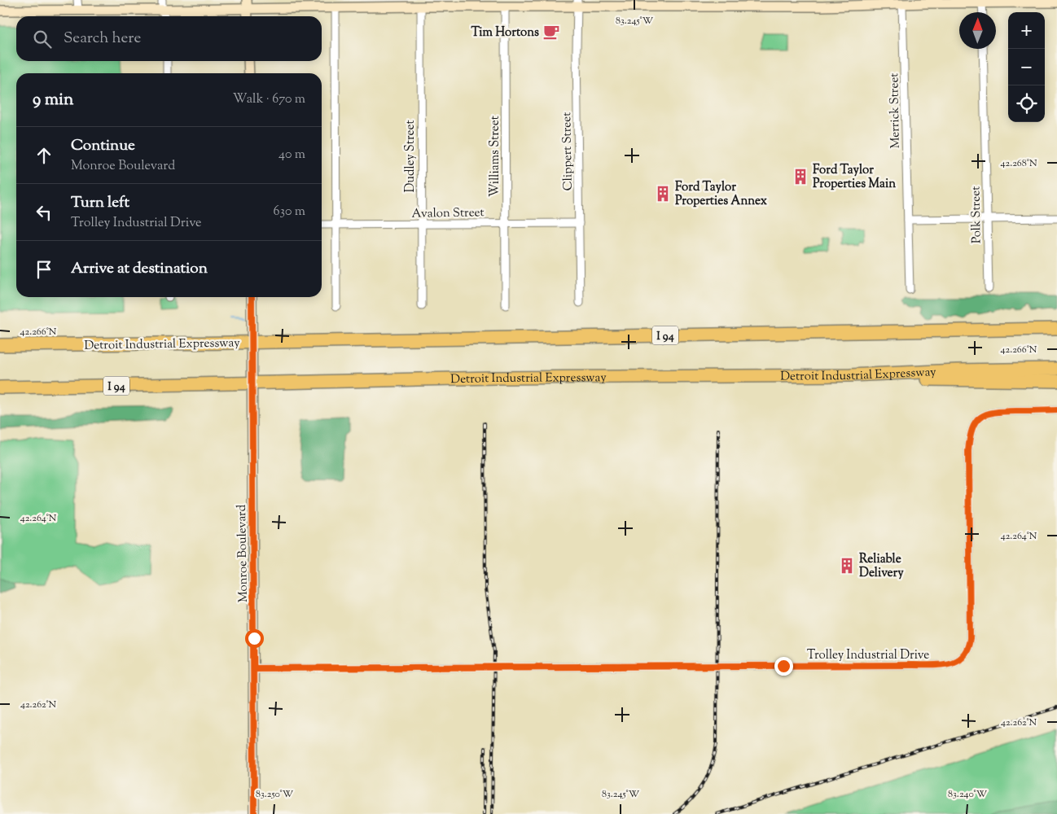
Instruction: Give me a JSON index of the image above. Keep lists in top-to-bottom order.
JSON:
{
  "streets": {
    "highway": ["I 94", "Detroit Industrial Expressway"],
    "main road": ["Monroe Boulevard"],
    "street": [
      "Merrick Street",
      "Clippert Street",
      "Dudley Street",
      "Williams Street",
      "Avalon Street",
      "Polk Street",
      "Trolley Industrial Drive"
    ]
  },
  "crossings": [
    ["Clippert Street", "Avalon Street"],
    ["Dudley Street", "Avalon Street"],
    ["Williams Street", "Avalon Street"],
    ["Monroe Boulevard", "Trolley Industrial Drive"]
  ],
  "places": {
    "cafe": ["Tim Hortons"],
    "building": ["Ford Taylor Properties Main", "Ford Taylor Properties Annex", "Reliable Delivery"]
  },
  "north": "top",
  "page": {
    "map_buttons": ["+", "−"],
    "search": "Search here",
    "heading": ["9 min", "Walk · 670 m"],
    "list": [
      ["Continue", "Monroe Boulevard", "40 m"],
      ["Turn left", "Trolley Industrial Drive", "630 m"],
      "Arrive at destination"
    ]
  },
  "coordinates": [
    "83.245°W",
    "42.268°N",
    "42.266°N",
    "42.264°N",
    "42.262°N",
    "83.250°W",
    "83.240°W"
  ]
}
